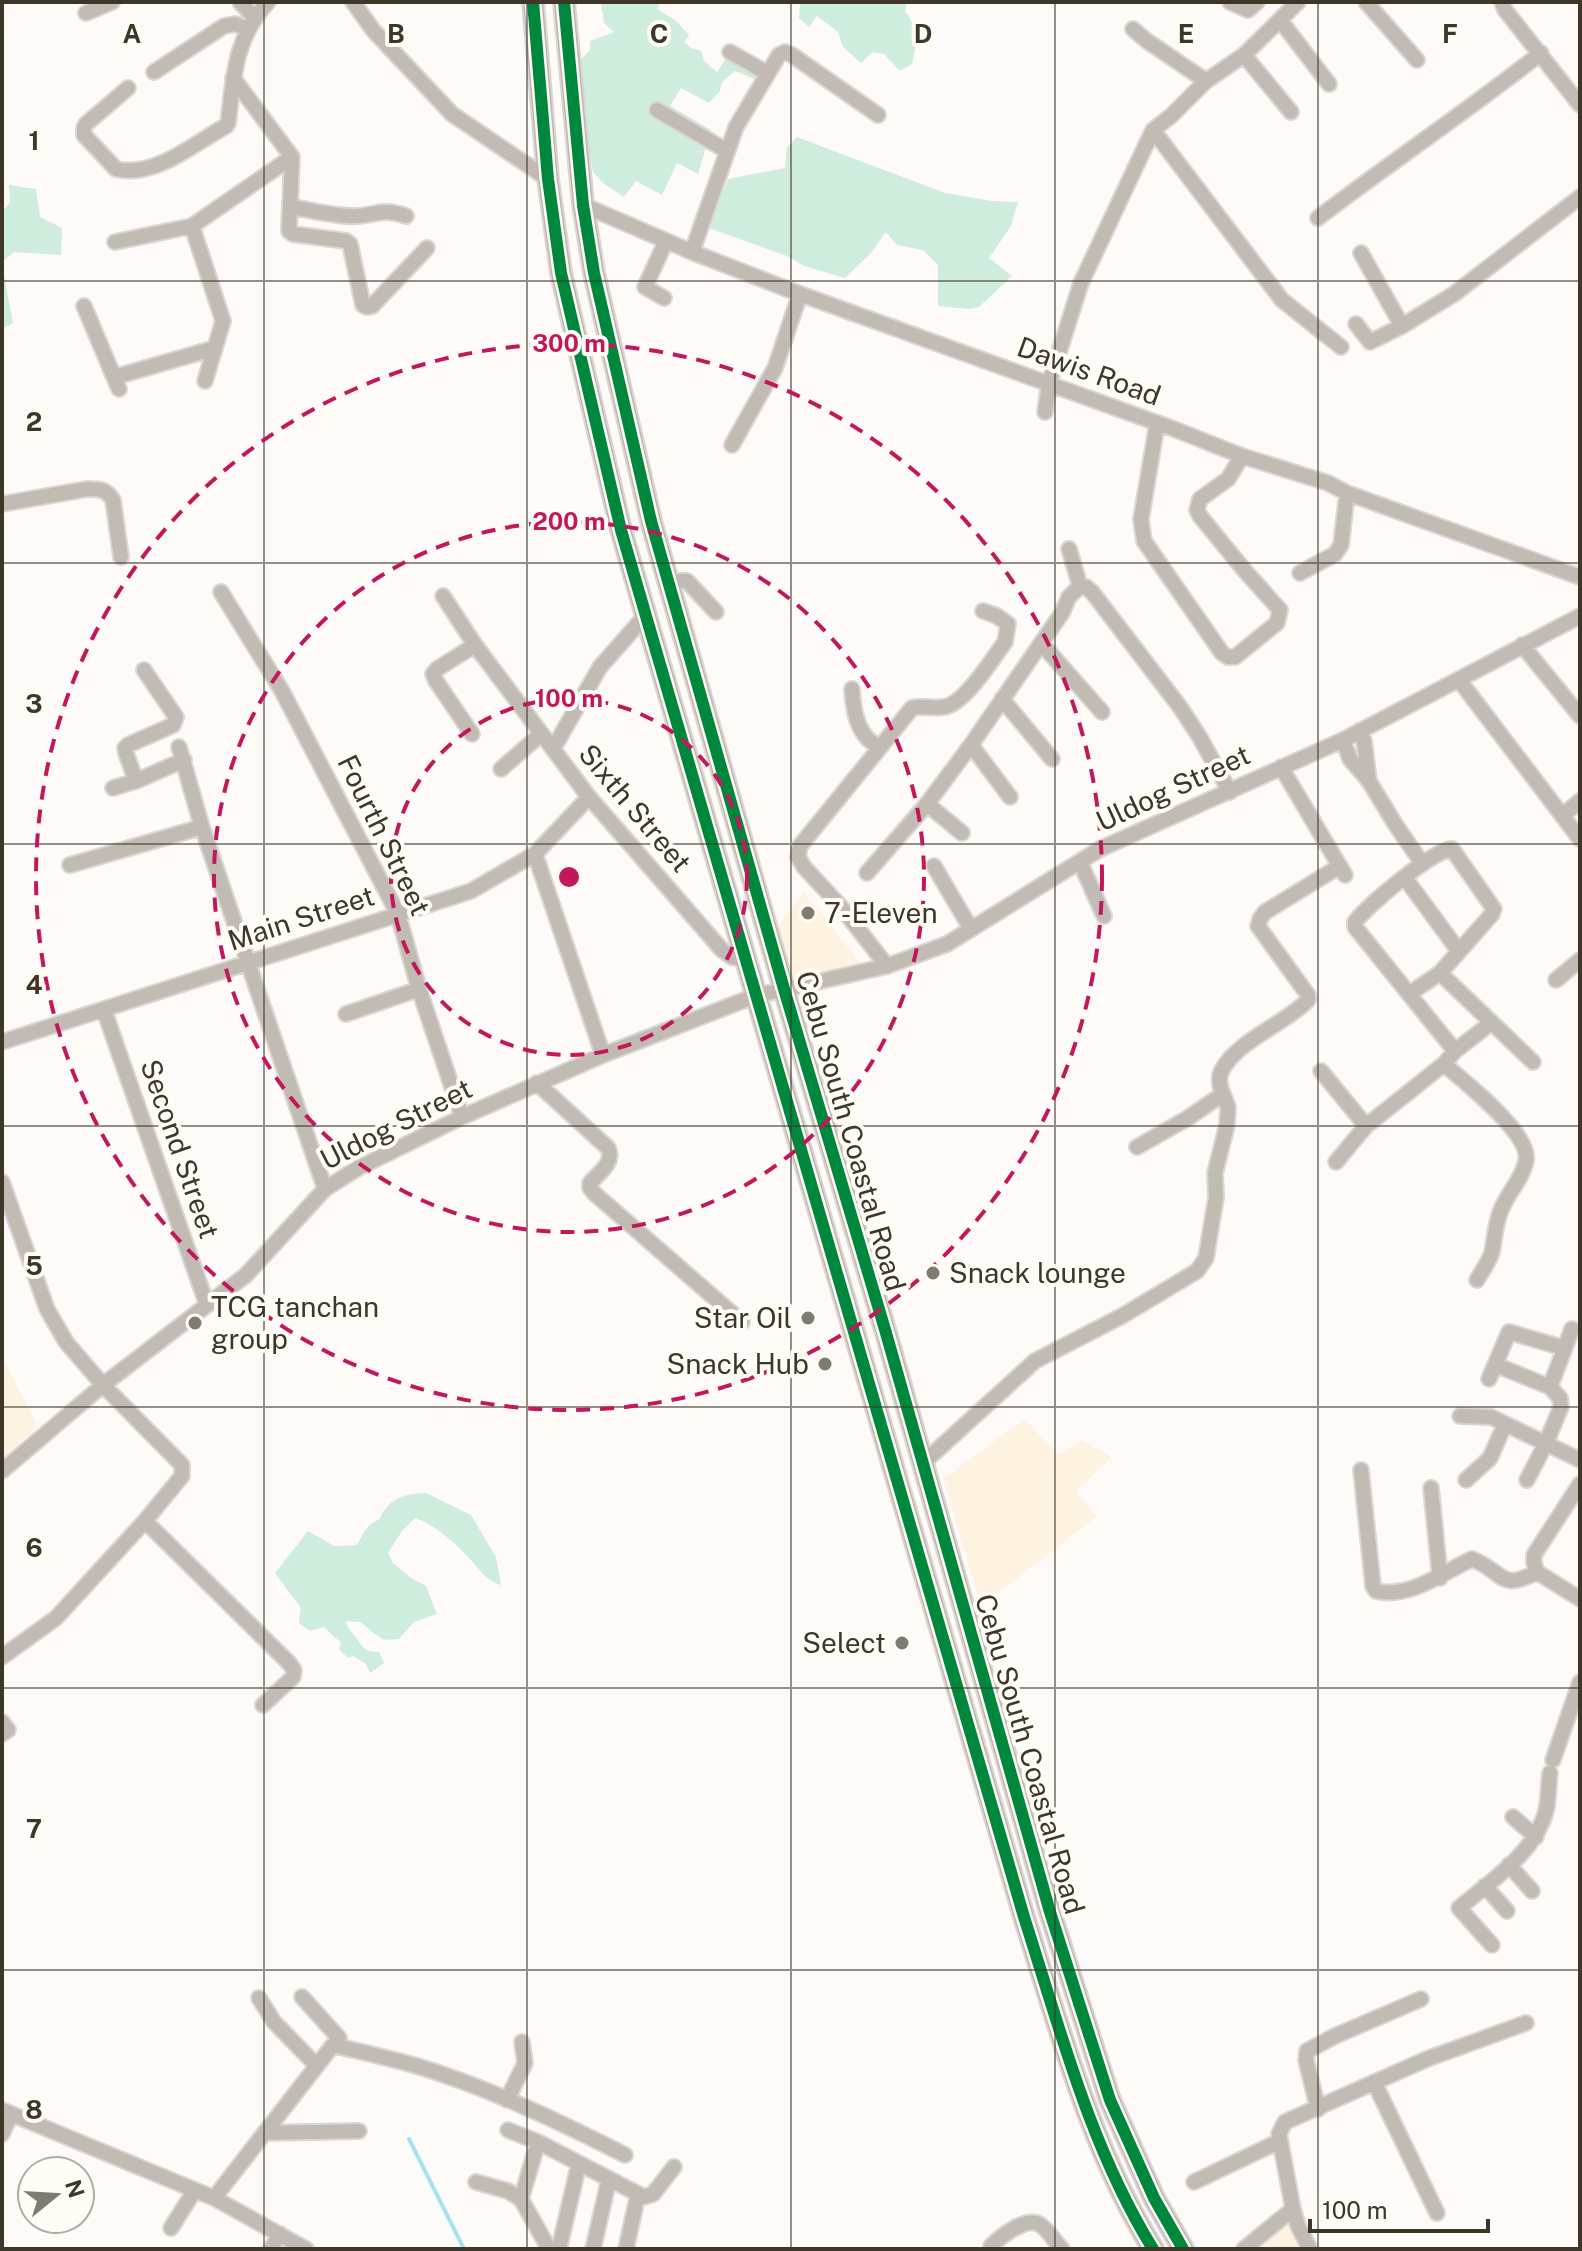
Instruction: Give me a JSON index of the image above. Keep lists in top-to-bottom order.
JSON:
{
  "streets": {
    "highway": ["Cebu South Coastal Road"],
    "street": [
      "Dawis Road",
      "Uldog Street",
      "Sixth Street",
      "Fourth Street",
      "Main Street",
      "Second Street"
    ]
  },
  "crossings": [
    ["Dawis Road", "Cebu South Coastal Road"],
    ["Uldog Street", "Fourth Street"],
    ["Uldog Street", "Cebu South Coastal Road"],
    ["Uldog Street", "Second Street"],
    ["Sixth Street", "Main Street"],
    ["Sixth Street", "Cebu South Coastal Road"],
    ["Fourth Street", "Main Street"],
    ["Main Street", "Second Street"]
  ],
  "places": [
    "7-Eleven",
    "Snack lounge",
    "Star Oil",
    "TCG tanchan group",
    "Snack Hub",
    "Select"
  ],
  "scale_bar": "100 m",
  "north": "right",
  "grid": {
    "columns": [
      "A",
      "B",
      "C",
      "D",
      "E",
      "F"
    ],
    "rows": [
      "1",
      "2",
      "3",
      "4",
      "5",
      "6",
      "7",
      "8"
    ]
  },
  "rings": ["300 m", "200 m", "100 m"]
}
